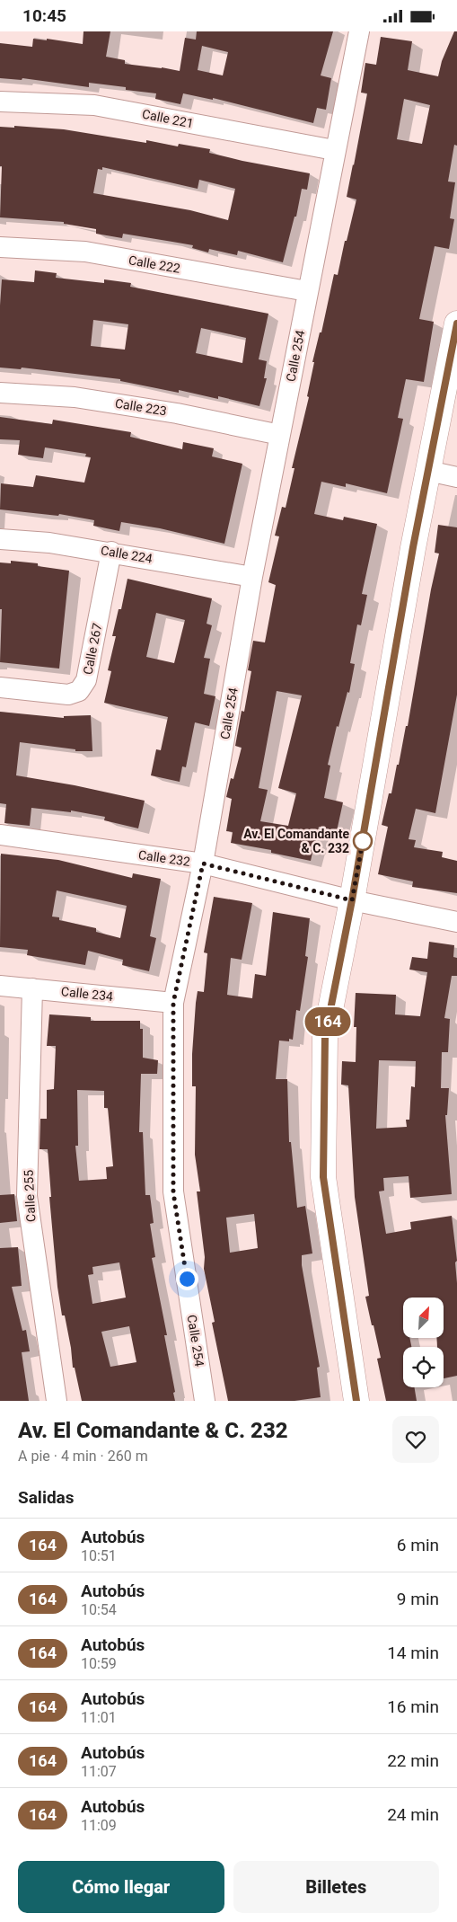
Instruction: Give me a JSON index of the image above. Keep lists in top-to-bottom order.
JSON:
{
  "streets": {
    "street": [
      "Calle 221",
      "Calle 222",
      "Calle 254",
      "Calle 223",
      "Calle 224",
      "Calle 267",
      "Calle 232",
      "Calle 234",
      "Calle 255"
    ]
  },
  "crossings": [
    ["Calle 221", "Calle 254"],
    ["Calle 222", "Calle 254"],
    ["Calle 254", "Calle 223"],
    ["Calle 254", "Calle 224"],
    ["Calle 254", "Calle 232"],
    ["Calle 254", "Calle 234"],
    ["Calle 224", "Calle 267"],
    ["Calle 234", "Calle 255"]
  ],
  "places": ["Av. El Comandante & C. 232"],
  "lines": ["bus line 164"],
  "north": "top right",
  "page": {
    "status": "10:45",
    "on_map": "164",
    "heading": [
      ["Av. El Comandante & C. 232", "A pie · 4 min · 260 m"],
      "Salidas"
    ],
    "list": [
      {
        "mark": "164",
        "name": "Autobús",
        "note": "10:51",
        "value": "6 min"
      },
      {
        "mark": "164",
        "name": "Autobús",
        "note": "10:54",
        "value": "9 min"
      },
      {
        "mark": "164",
        "name": "Autobús",
        "note": "10:59",
        "value": "14 min"
      },
      {
        "mark": "164",
        "name": "Autobús",
        "note": "11:01",
        "value": "16 min"
      },
      {
        "mark": "164",
        "name": "Autobús",
        "note": "11:07",
        "value": "22 min"
      },
      {
        "mark": "164",
        "name": "Autobús",
        "note": "11:09",
        "value": "24 min"
      }
    ],
    "buttons": ["Cómo llegar", "Billetes"]
  }
}
